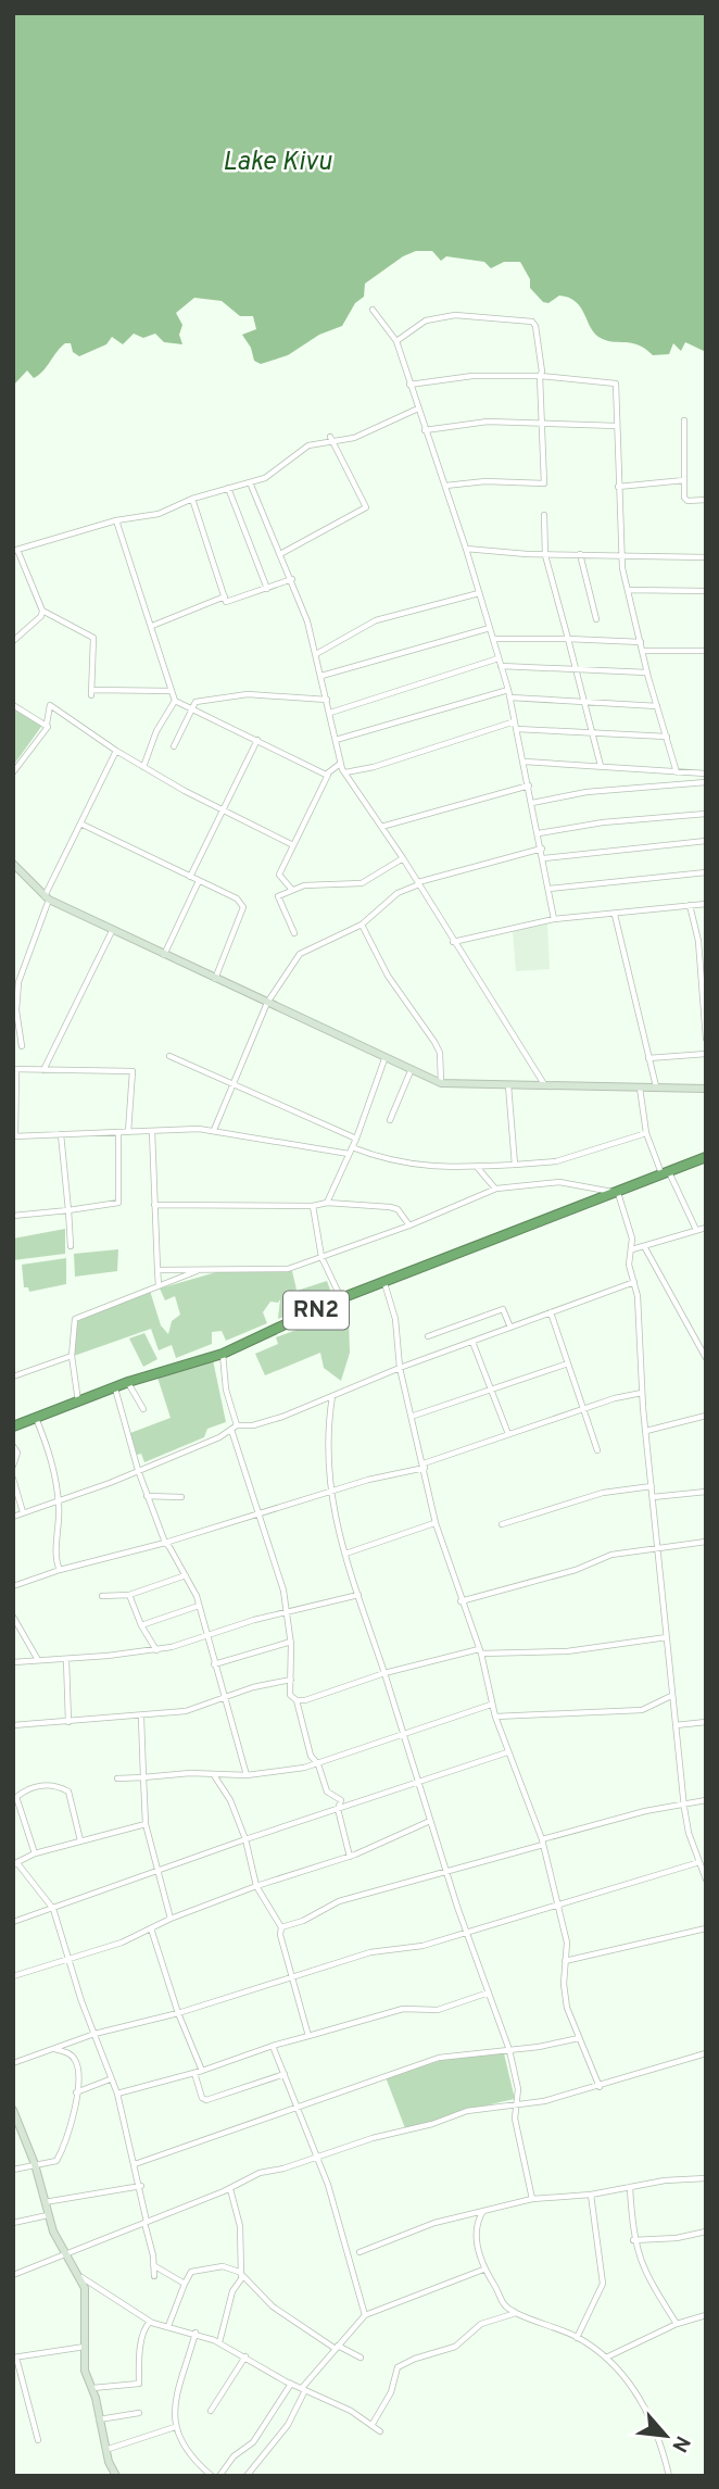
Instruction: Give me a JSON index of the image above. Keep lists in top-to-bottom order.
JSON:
{
  "streets": {
    "highway": ["RN2"]
  },
  "water": ["Lake Kivu"],
  "north": "bottom right"
}
